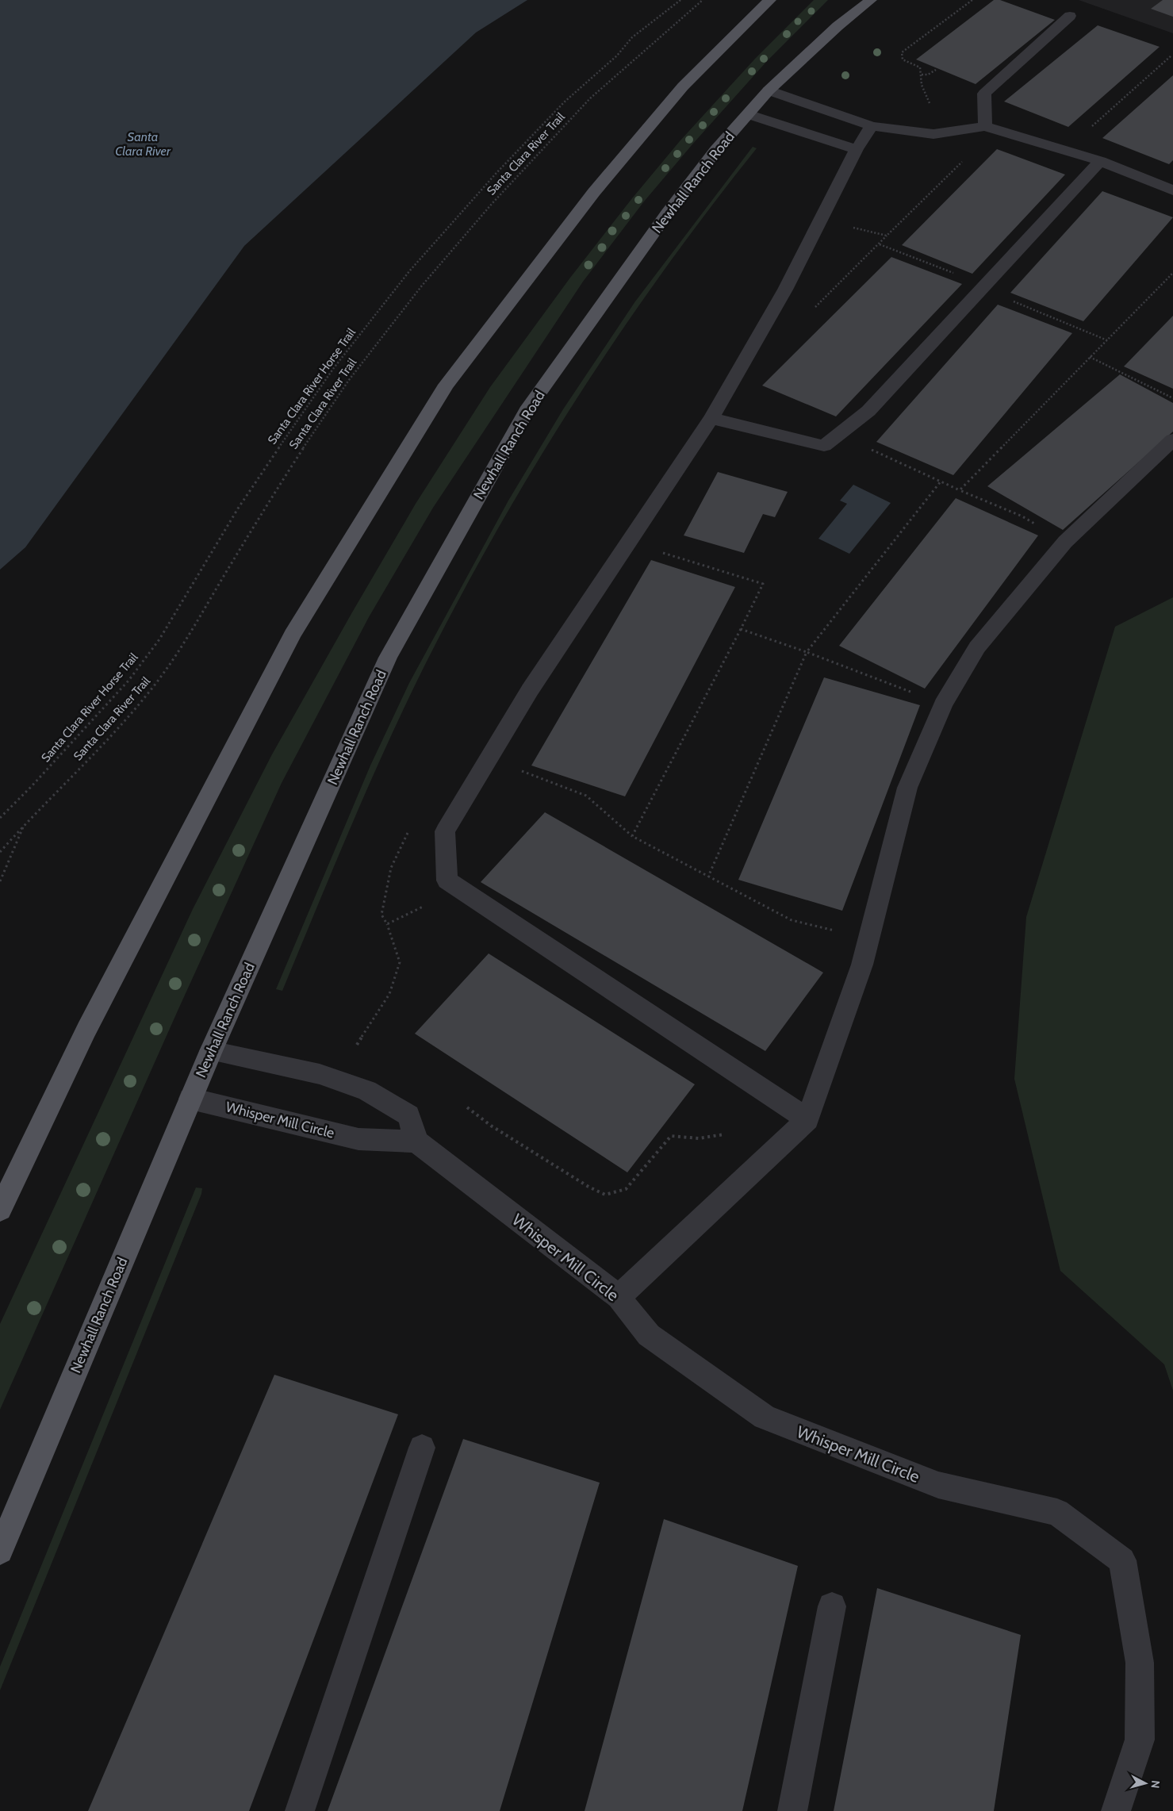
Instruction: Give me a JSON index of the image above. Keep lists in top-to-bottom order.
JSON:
{
  "streets": {
    "main road": ["Newhall Ranch Road"],
    "street": ["Whisper Mill Circle"],
    "path": ["Santa Clara River Trail", "Santa Clara River Horse Trail"]
  },
  "crossings": [
    ["Newhall Ranch Road", "Whisper Mill Circle"]
  ],
  "water": ["Santa Clara River"],
  "north": "right"
}
